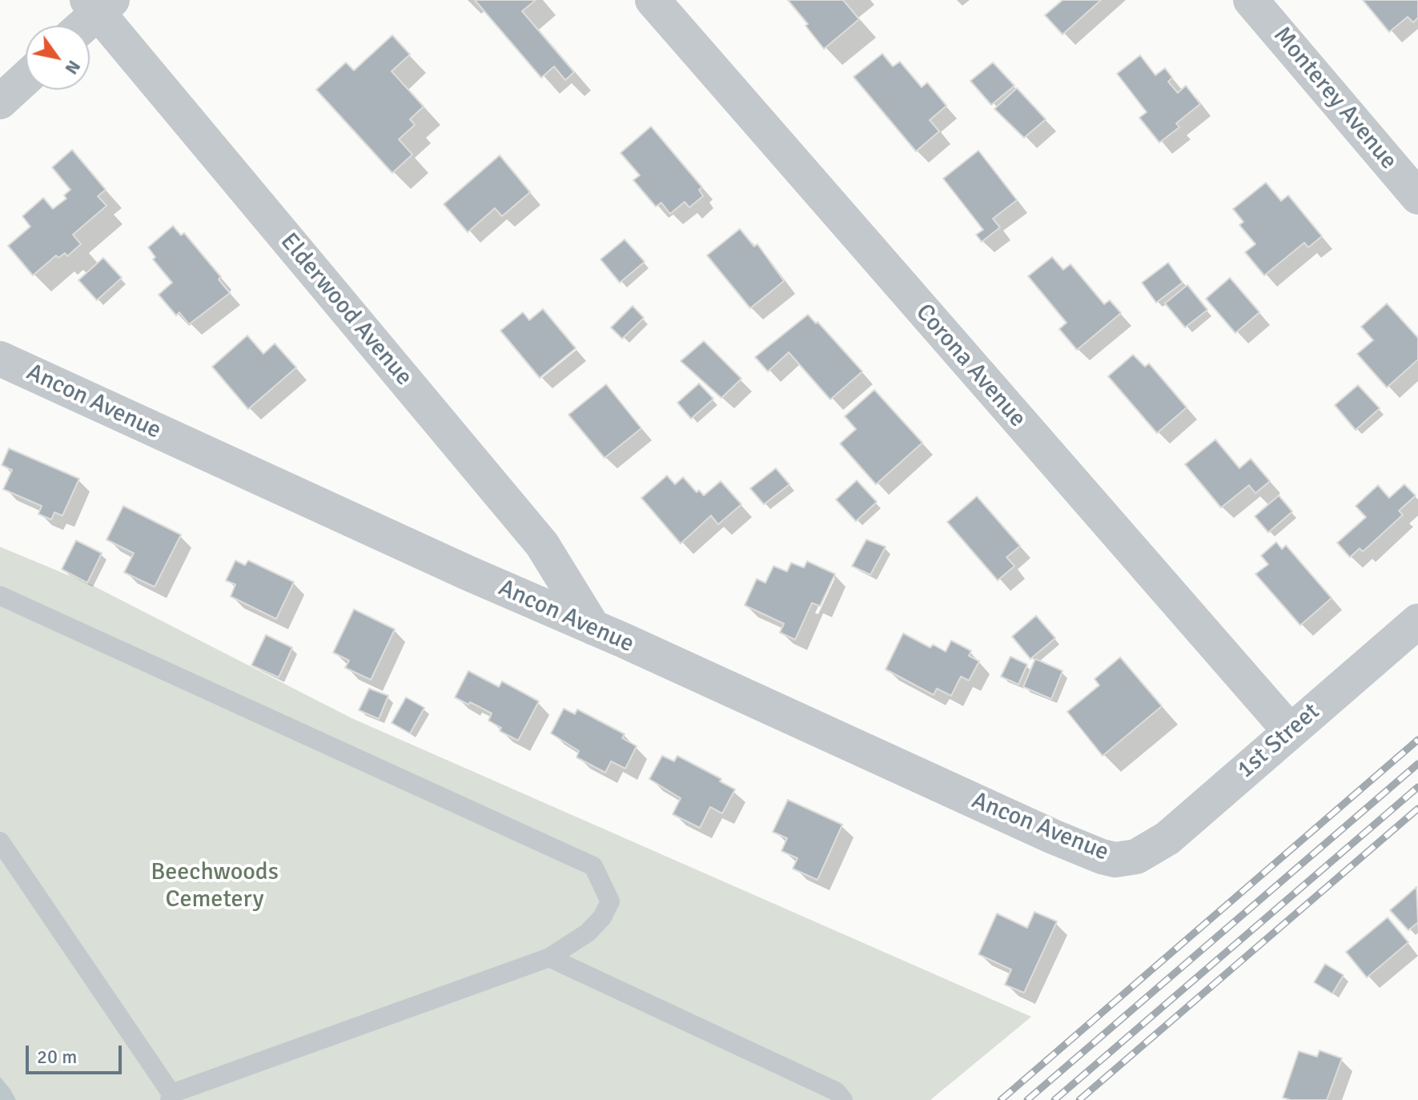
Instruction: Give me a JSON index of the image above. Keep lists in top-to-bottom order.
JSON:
{
  "streets": {
    "street": [
      "Monterey Avenue",
      "Elderwood Avenue",
      "Corona Avenue",
      "Ancon Avenue",
      "1st Street"
    ]
  },
  "crossings": [
    ["Elderwood Avenue", "Ancon Avenue"],
    ["Corona Avenue", "1st Street"],
    ["Ancon Avenue", "1st Street"]
  ],
  "parks": ["Beechwoods Cemetery"],
  "scale_bar": "20 m",
  "north": "bottom right"
}
